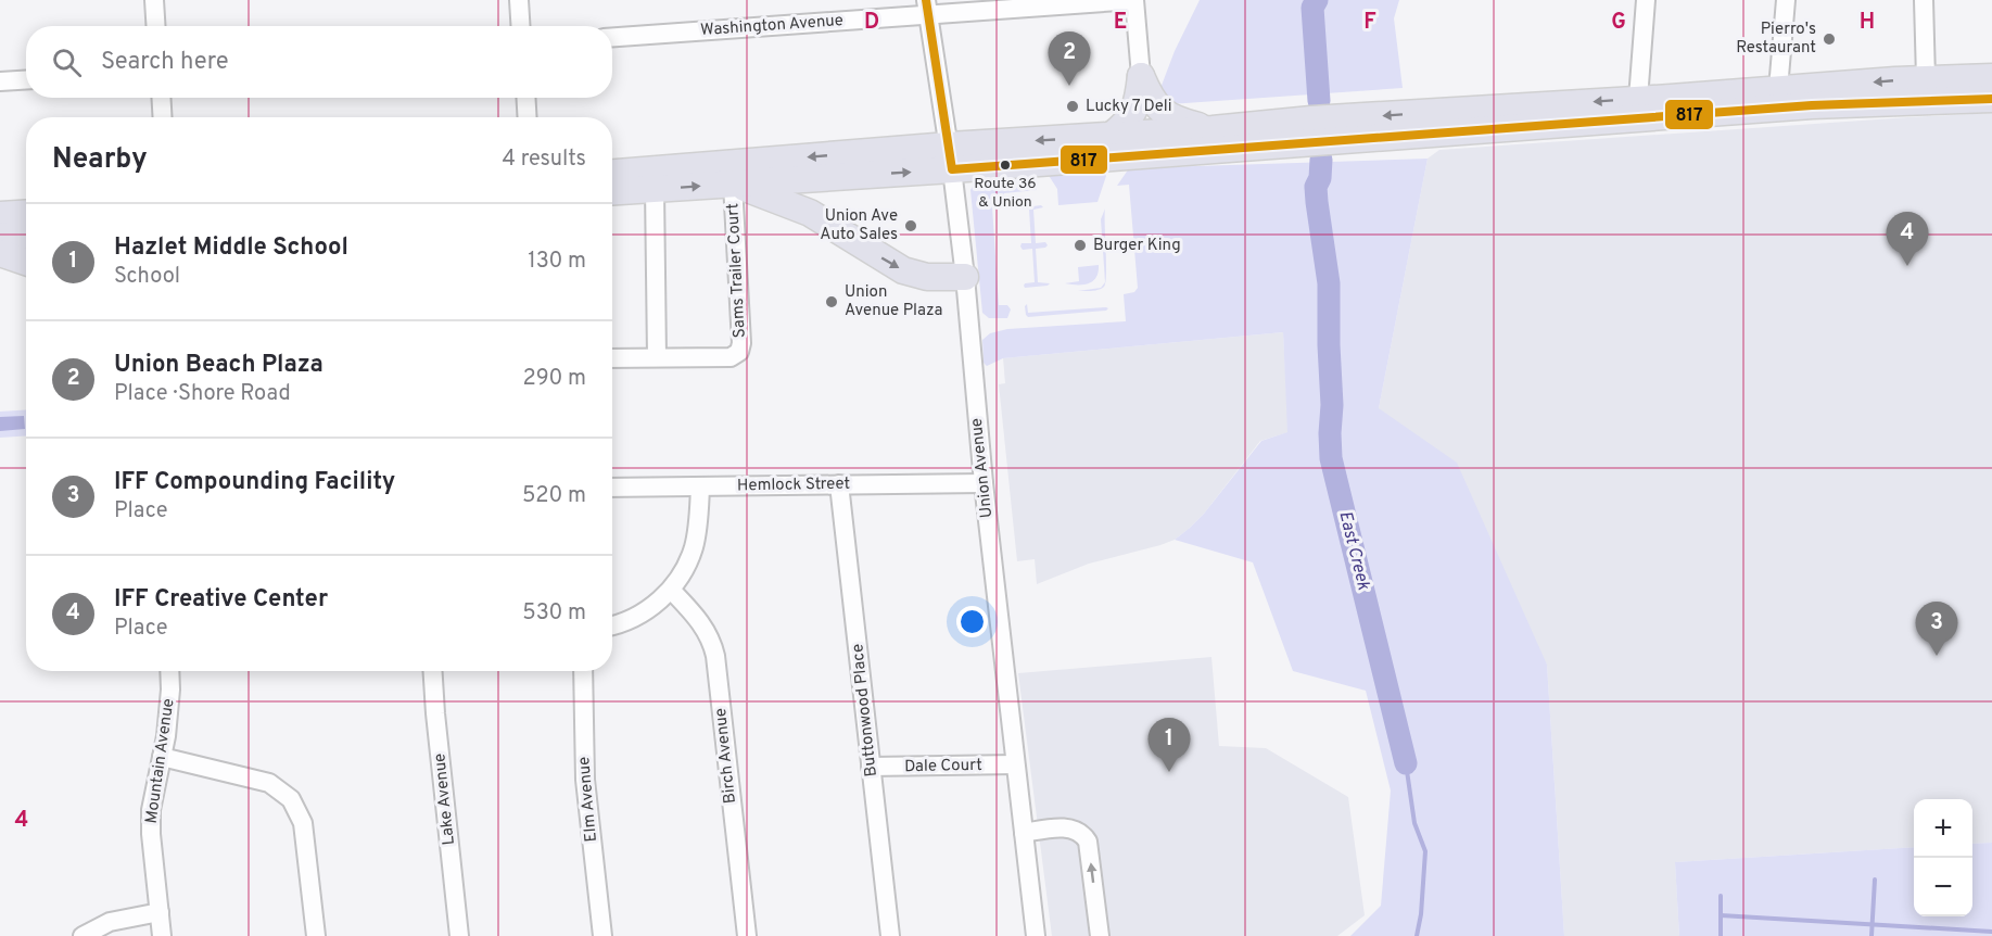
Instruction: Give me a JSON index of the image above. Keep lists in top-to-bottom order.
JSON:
{
  "streets": {
    "street": [
      "Washington Avenue",
      "Sams Trailer Court",
      "Union Avenue",
      "Hemlock Street",
      "Buttonwood Place",
      "Birch Avenue",
      "Mountain Avenue",
      "Dale Court",
      "Lake Avenue",
      "Elm Avenue"
    ]
  },
  "crossings": [
    ["Washington Avenue", "Union Avenue"],
    ["Union Avenue", "Hemlock Street"],
    ["Union Avenue", "Dale Court"],
    ["Hemlock Street", "Buttonwood Place"],
    ["Buttonwood Place", "Dale Court"]
  ],
  "water": ["East Creek"],
  "places": [
    "Pierro's Restaurant",
    "Lucky 7 Deli",
    "Route 36 & Union",
    "Union Ave Auto Sales",
    "Burger King",
    "Union Avenue Plaza"
  ],
  "lines": ["transit line 817"],
  "page": {
    "search": "Search here",
    "pins": [
      "2",
      "4",
      "3",
      "1"
    ],
    "heading": ["Nearby", "4 results"],
    "list": [
      {
        "mark": "1",
        "name": "Hazlet Middle School",
        "note": "School",
        "value": "130 m"
      },
      {
        "mark": "2",
        "name": "Union Beach Plaza",
        "note": "Place · Shore Road",
        "value": "290 m"
      },
      {
        "mark": "3",
        "name": "IFF Compounding Facility",
        "note": "Place",
        "value": "520 m"
      },
      {
        "mark": "4",
        "name": "IFF Creative Center",
        "note": "Place",
        "value": "530 m"
      }
    ],
    "map_buttons": ["+", "−"]
  },
  "grid": {
    "columns": [
      "D",
      "E",
      "F",
      "G",
      "H"
    ],
    "rows": ["4"]
  }
}
